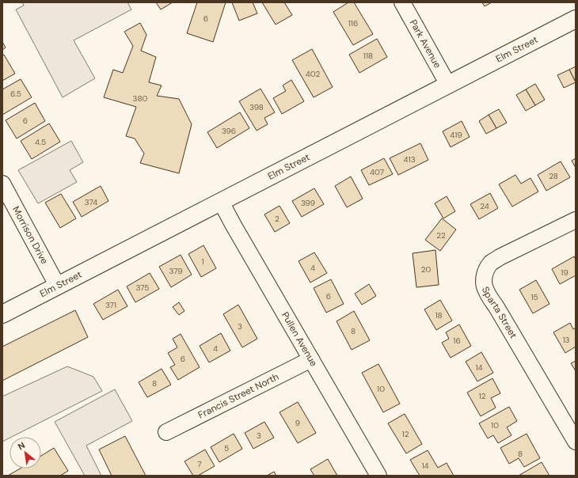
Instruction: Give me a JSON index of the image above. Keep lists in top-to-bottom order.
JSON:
{
  "streets": {
    "main road": ["Elm Street"],
    "street": [
      "Park Avenue",
      "Morrison Drive",
      "Sparta Street",
      "Pullen Avenue",
      "Francis Street North"
    ]
  },
  "crossings": [
    ["Park Avenue", "Elm Street"],
    ["Elm Street", "Morrison Drive"],
    ["Elm Street", "Pullen Avenue"],
    ["Pullen Avenue", "Francis Street North"]
  ],
  "house_numbers": [
    "6",
    "116",
    "118",
    "402",
    "6.5",
    "380",
    "398",
    "6",
    "396",
    "419",
    "4.5",
    "413",
    "407",
    "28",
    "374",
    "399",
    "24",
    "2",
    "22",
    "1",
    "4",
    "20",
    "379",
    "19",
    "375",
    "6",
    "15",
    "371",
    "18",
    "3",
    "8",
    "13",
    "16",
    "4",
    "6",
    "14",
    "8",
    "10",
    "12",
    "9",
    "10",
    "12",
    "3",
    "5",
    "8",
    "7",
    "14"
  ],
  "north": "top left"
}
